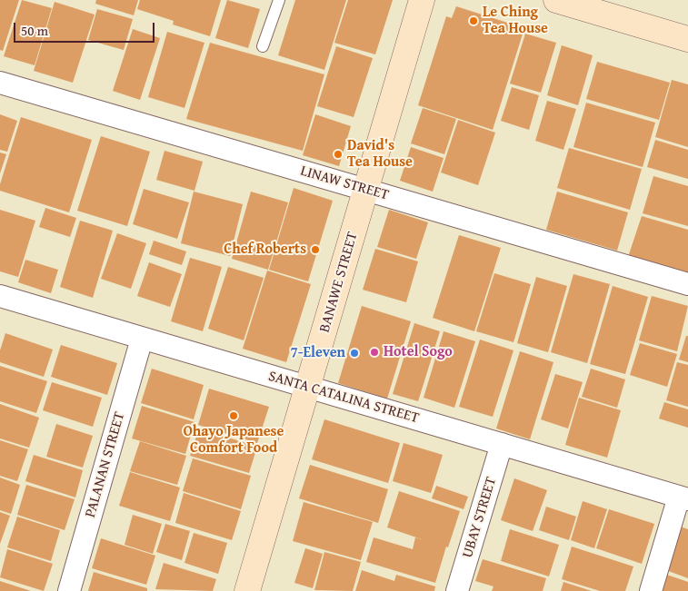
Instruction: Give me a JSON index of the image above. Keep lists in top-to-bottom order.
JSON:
{
  "streets": {
    "main road": ["BANAWE STREET"],
    "street": [
      "LINAW STREET",
      "SANTA CATALINA STREET",
      "PALANAN STREET",
      "UBAY STREET"
    ]
  },
  "crossings": [
    ["LINAW STREET", "BANAWE STREET"],
    ["BANAWE STREET", "SANTA CATALINA STREET"],
    ["SANTA CATALINA STREET", "PALANAN STREET"],
    ["SANTA CATALINA STREET", "UBAY STREET"]
  ],
  "places": [
    "Le Ching Tea House",
    "David's Tea House",
    "Chef Roberts",
    "Hotel Sogo",
    "7-Eleven",
    "Ohayo Japanese Comfort Food"
  ],
  "scale_bar": "50 m"
}
